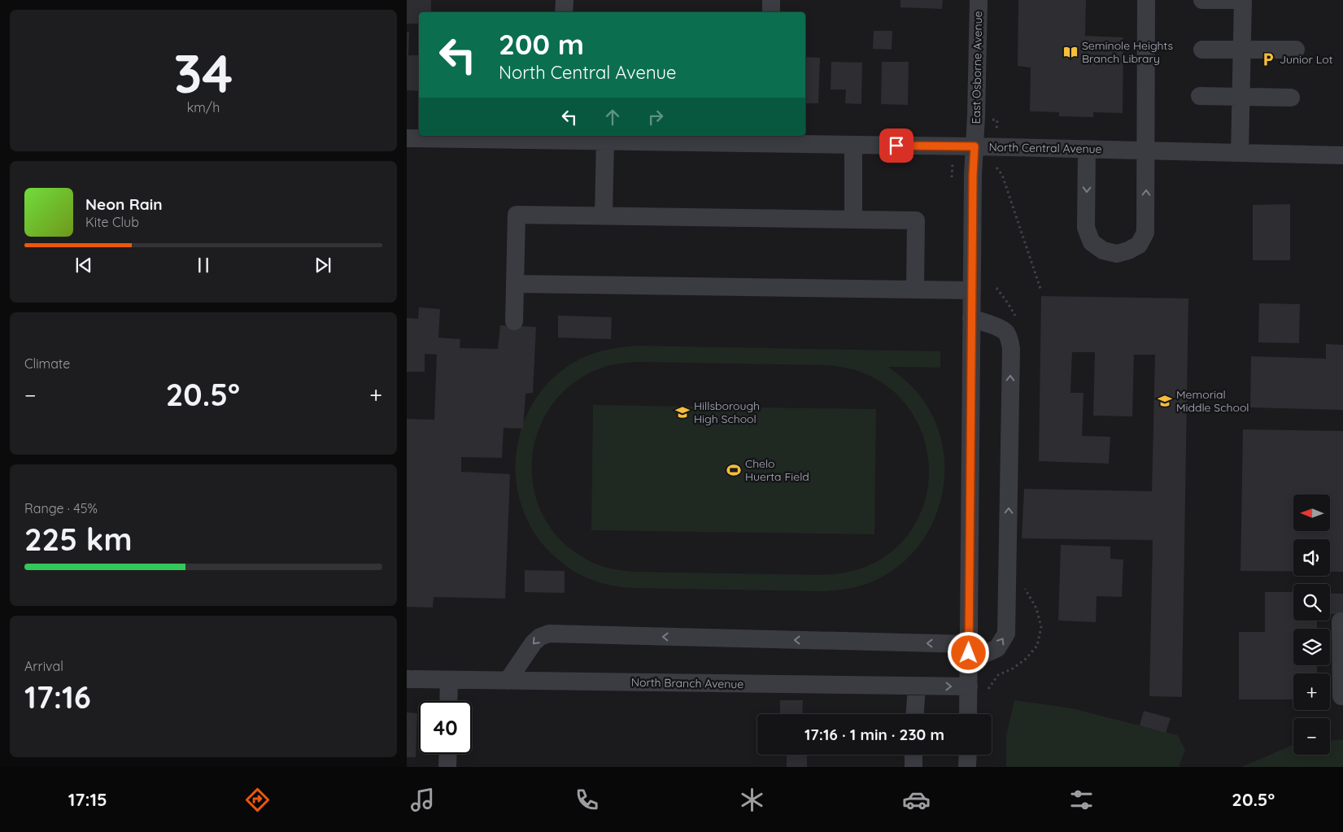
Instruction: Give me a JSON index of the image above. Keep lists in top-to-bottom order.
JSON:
{
  "streets": {
    "street": ["East Osborne Avenue", "North Central Avenue", "North Branch Avenue"]
  },
  "crossings": [
    ["East Osborne Avenue", "North Central Avenue"],
    ["East Osborne Avenue", "North Branch Avenue"]
  ],
  "places": {
    "library": ["Seminole Heights Branch Library"],
    "parking": ["Junior Lot"],
    "school or university": ["Memorial Middle School", "Hillsborough High School"],
    "sports": ["Chelo Huerta Field"]
  },
  "north": "left",
  "page": {
    "tile": [
      ["34", "km/h"],
      "Climate",
      ["Range · 45%", "225 km"],
      ["Arrival", "17:16"]
    ],
    "turn": ["200 m", "North Central Avenue"],
    "song": ["Neon Rain", "Kite Club"],
    "heat": ["−", "20.5°", "+"],
    "map_buttons": ["+", "−"],
    "limit": "40",
    "trip": "17:16 · 1 min · 230 m",
    "tabs": ["17:15", "20.5°"]
  }
}
